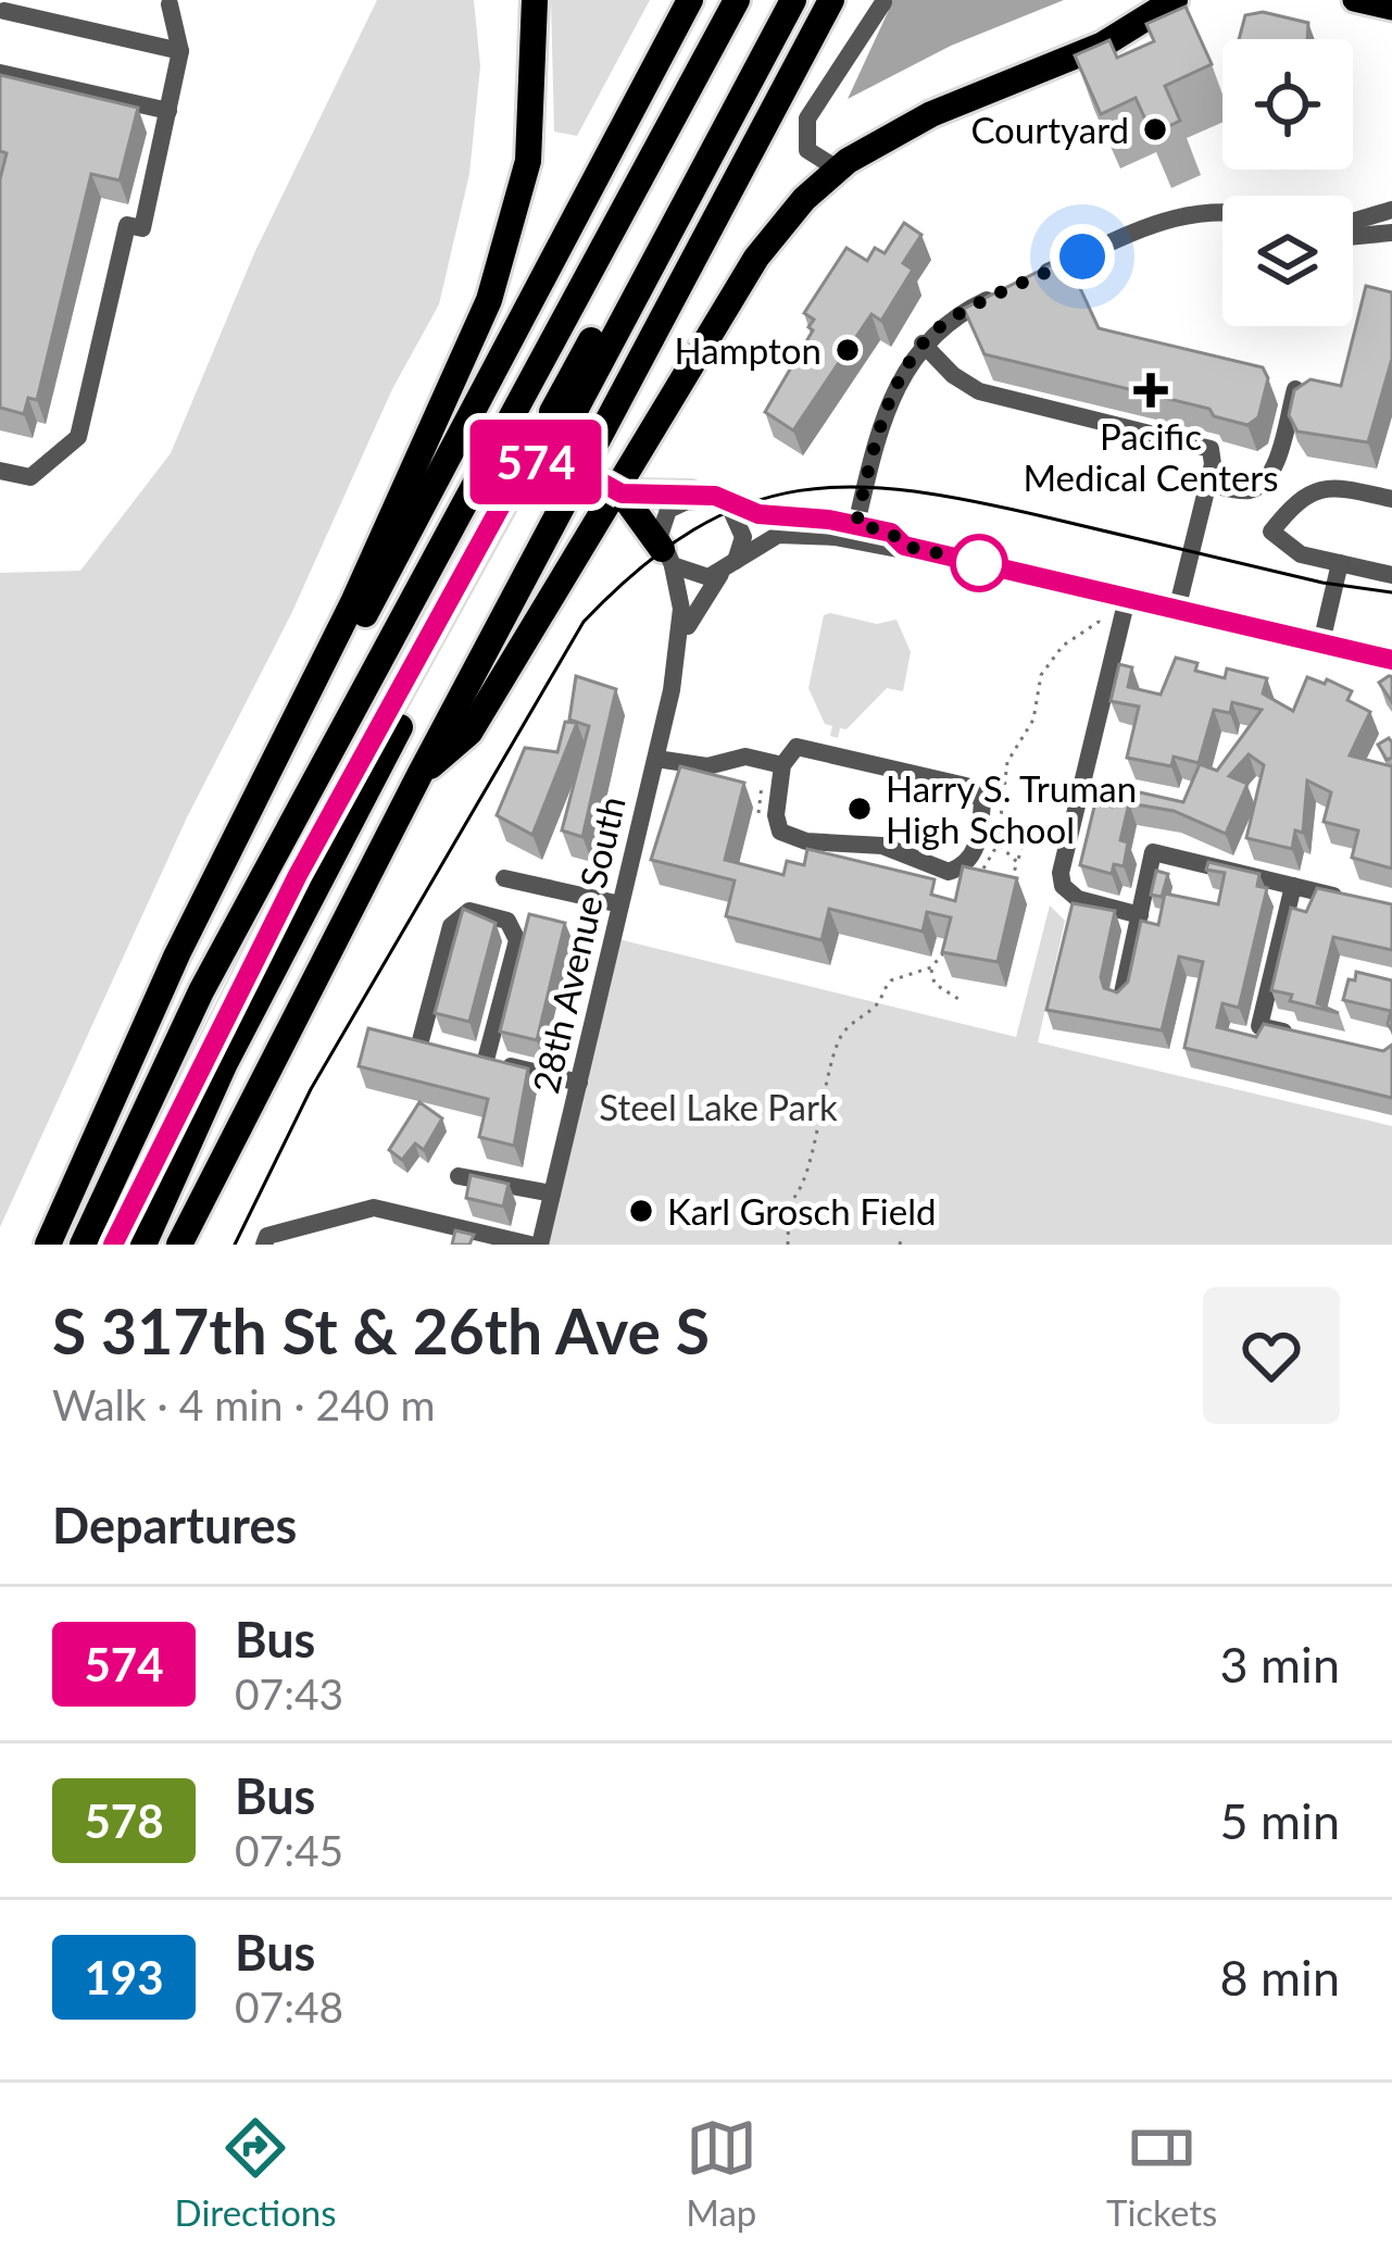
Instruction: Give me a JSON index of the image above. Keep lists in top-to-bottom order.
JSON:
{
  "streets": {
    "street": ["28th Avenue South"]
  },
  "parks": ["Steel Lake Park"],
  "places": {
    "other": [
      "Courtyard",
      "Hampton",
      "Harry S. Truman High School",
      "Karl Grosch Field"
    ],
    "health": ["Pacific Medical Centers"]
  },
  "lines": ["bus line 574"],
  "page": {
    "on_map": "574",
    "heading": [
      ["S 317th St & 26th Ave S", "Walk · 4 min · 240 m"],
      "Departures"
    ],
    "list": [
      {
        "mark": "574",
        "name": "Bus",
        "note": "07:43",
        "value": "3 min"
      },
      {
        "mark": "578",
        "name": "Bus",
        "note": "07:45",
        "value": "5 min"
      },
      {
        "mark": "193",
        "name": "Bus",
        "note": "07:48",
        "value": "8 min"
      }
    ],
    "tabs": ["Directions", "Map", "Tickets"]
  }
}
